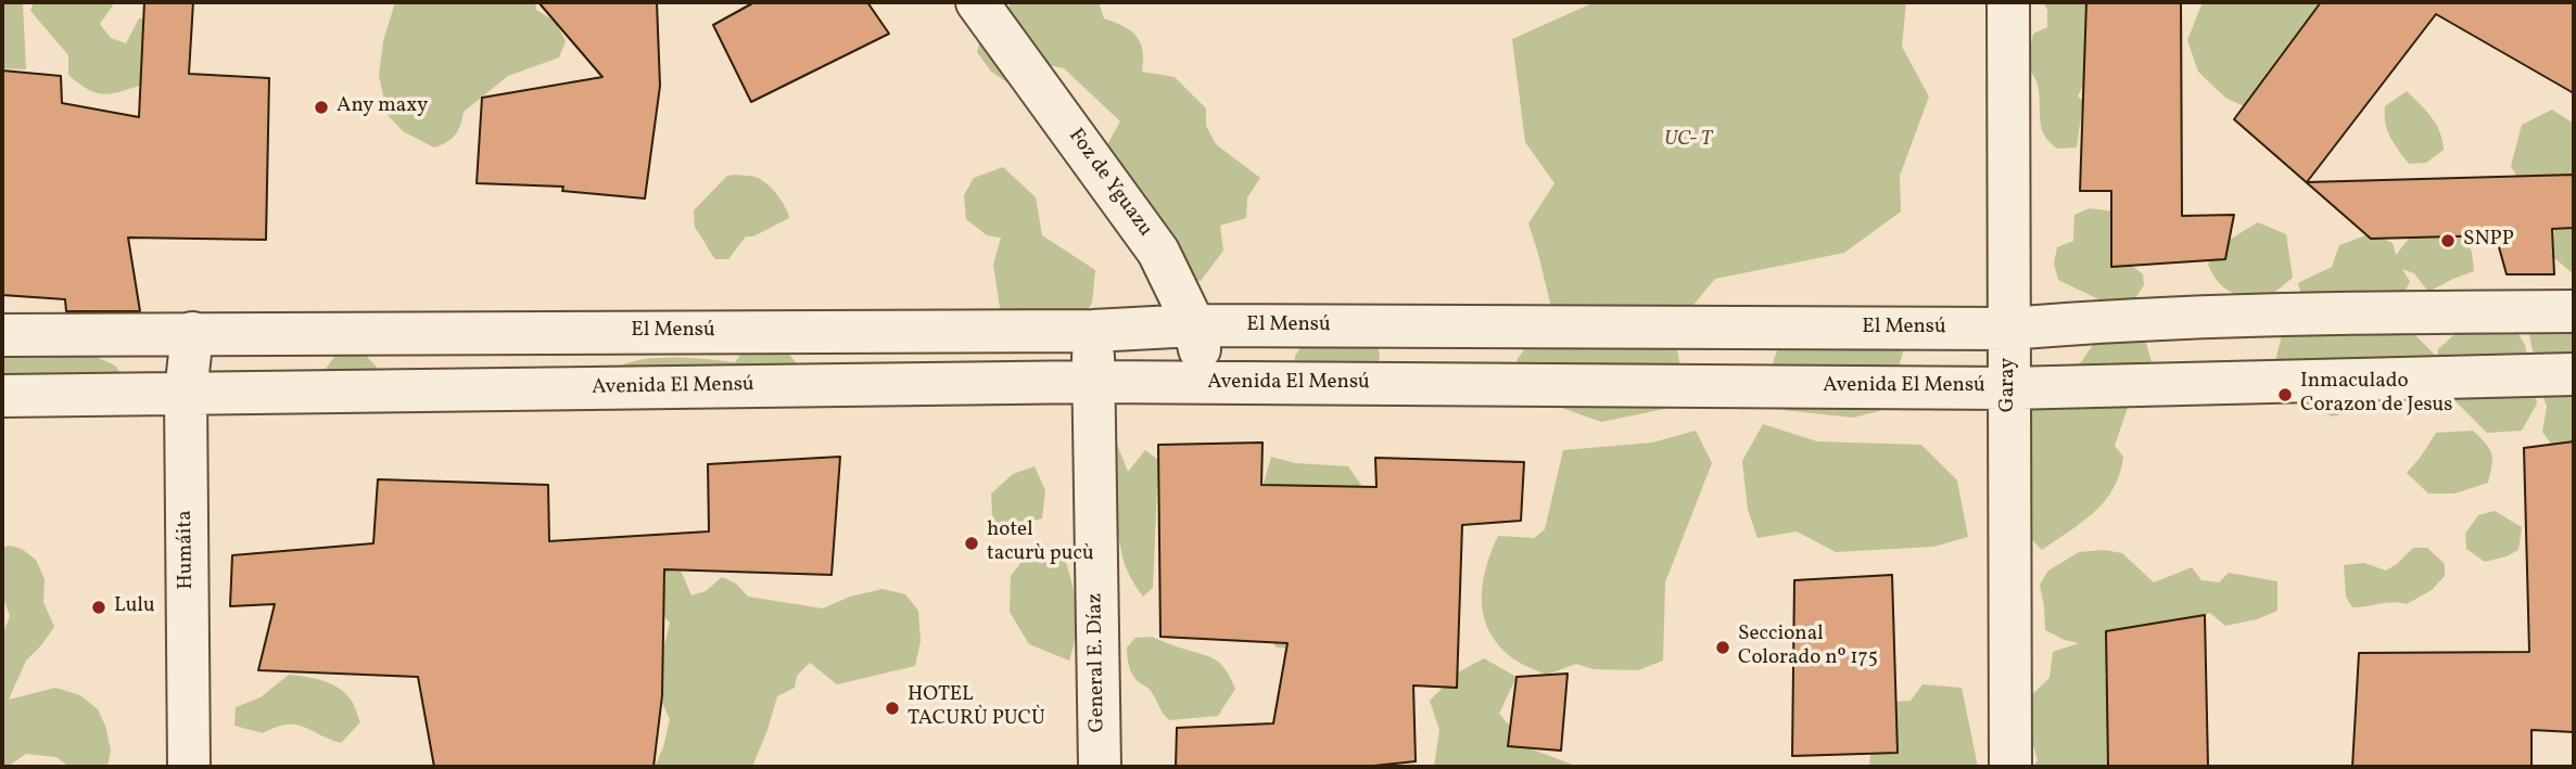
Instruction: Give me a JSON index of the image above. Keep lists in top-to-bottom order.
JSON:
{
  "streets": {
    "street": [
      "Foz de Yguazu",
      "El Mensú",
      "Avenida El Mensú",
      "Garay",
      "Humáita",
      "General E. Díaz"
    ]
  },
  "crossings": [
    ["Foz de Yguazu", "El Mensú"],
    ["Foz de Yguazu", "Avenida El Mensú"],
    ["El Mensú", "Garay"],
    ["El Mensú", "Humáita"],
    ["El Mensú", "General E. Díaz"],
    ["Avenida El Mensú", "Garay"],
    ["Avenida El Mensú", "Humáita"],
    ["Avenida El Mensú", "General E. Díaz"]
  ],
  "parks": ["UC- T"],
  "places": [
    "Any maxy",
    "SNPP",
    "Inmaculado Corazon de Jesus",
    "hotel tacurù pucù",
    "Lulu",
    "Seccional Colorado nº 175",
    "HOTEL TACURÙ PUCÙ"
  ]
}
